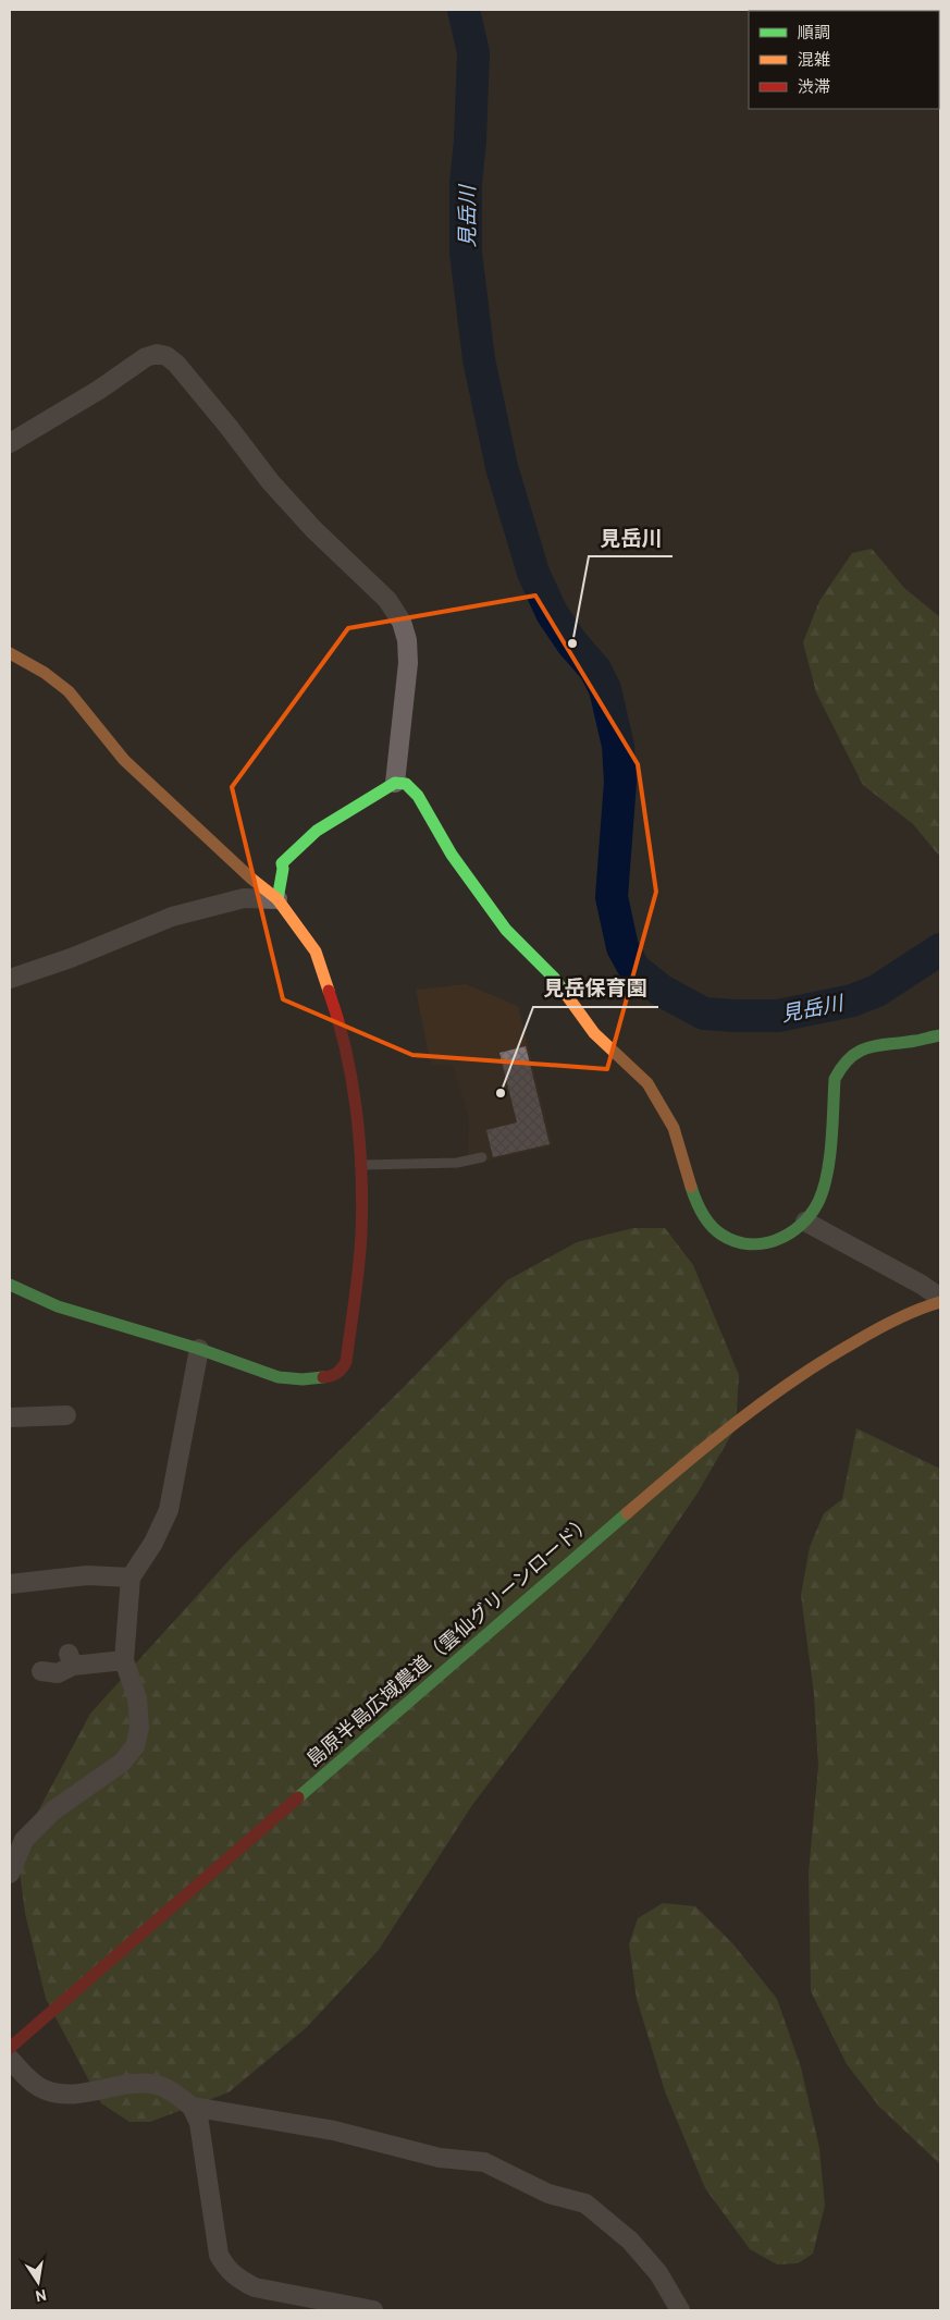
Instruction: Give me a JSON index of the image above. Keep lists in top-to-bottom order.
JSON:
{
  "streets": {
    "street": ["島原半島広域農道（雲仙グリーンロード）"]
  },
  "water": ["見岳川"],
  "places": ["見岳川", "見岳保育園"],
  "legend": ["順調", "混雑", "渋滞"],
  "north": "bottom"
}
